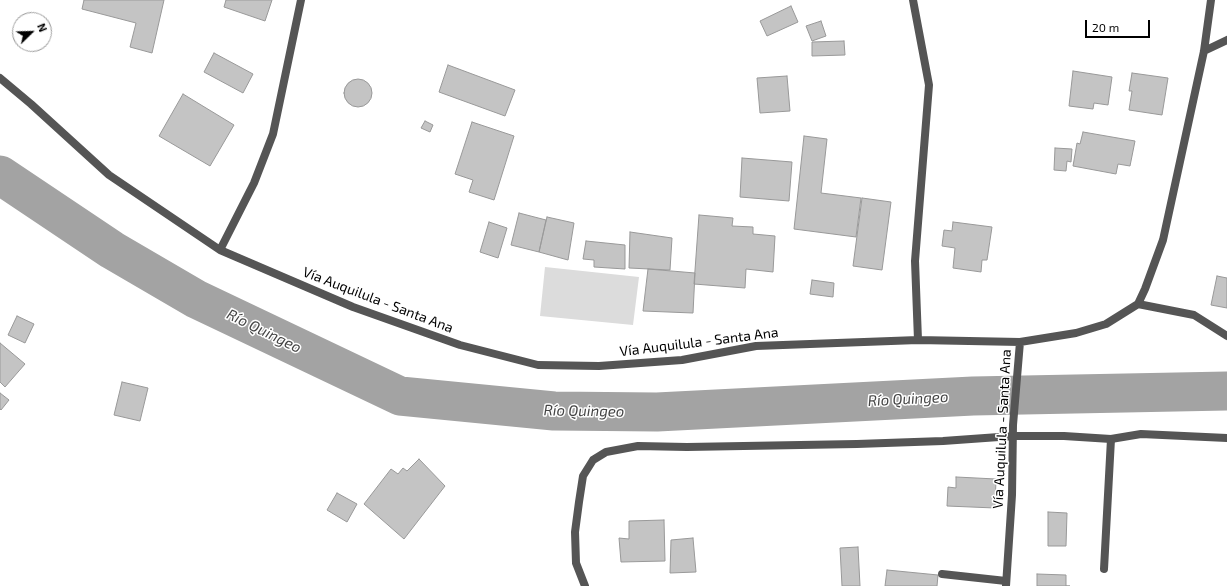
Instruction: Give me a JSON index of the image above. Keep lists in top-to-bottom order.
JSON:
{
  "streets": {
    "street": ["Vía Auquilula - Santa Ana"]
  },
  "water": ["Río Quingeo"],
  "scale_bar": "20 m",
  "north": "top right"
}
